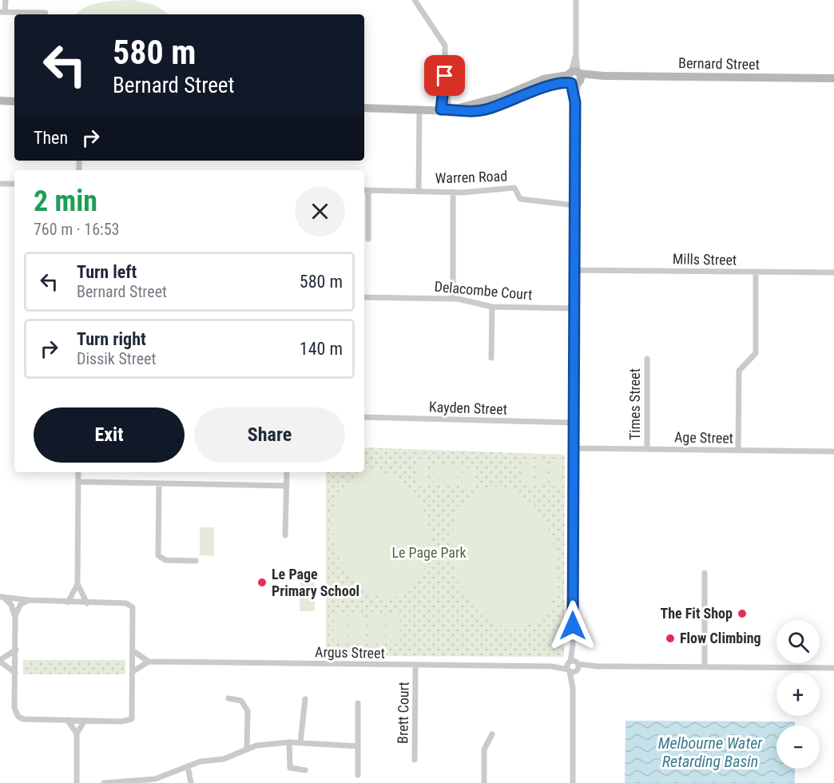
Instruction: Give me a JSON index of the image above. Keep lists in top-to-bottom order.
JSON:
{
  "streets": {
    "street": [
      "Bernard Street",
      "Warren Road",
      "Mills Street",
      "Delacombe Court",
      "Times Street",
      "Kayden Street",
      "Age Street",
      "Argus Street",
      "Brett Court"
    ]
  },
  "crossings": [
    ["Times Street", "Age Street"],
    ["Argus Street", "Brett Court"]
  ],
  "water": ["Melbourne Water Retarding Basin"],
  "parks": ["Le Page Park"],
  "places": ["Le Page Primary School", "The Fit Shop", "Flow Climbing"],
  "page": {
    "turn": ["580 m", "Bernard Street"],
    "then": "Then",
    "heading": ["2 min", "760 m · 16:53"],
    "list": [
      {
        "name": "Turn left",
        "note": "Bernard Street",
        "value": "580 m"
      },
      {
        "name": "Turn right",
        "note": "Dissik Street",
        "value": "140 m"
      }
    ],
    "buttons": ["Exit", "Share"],
    "map_buttons": ["+", "−"]
  }
}
